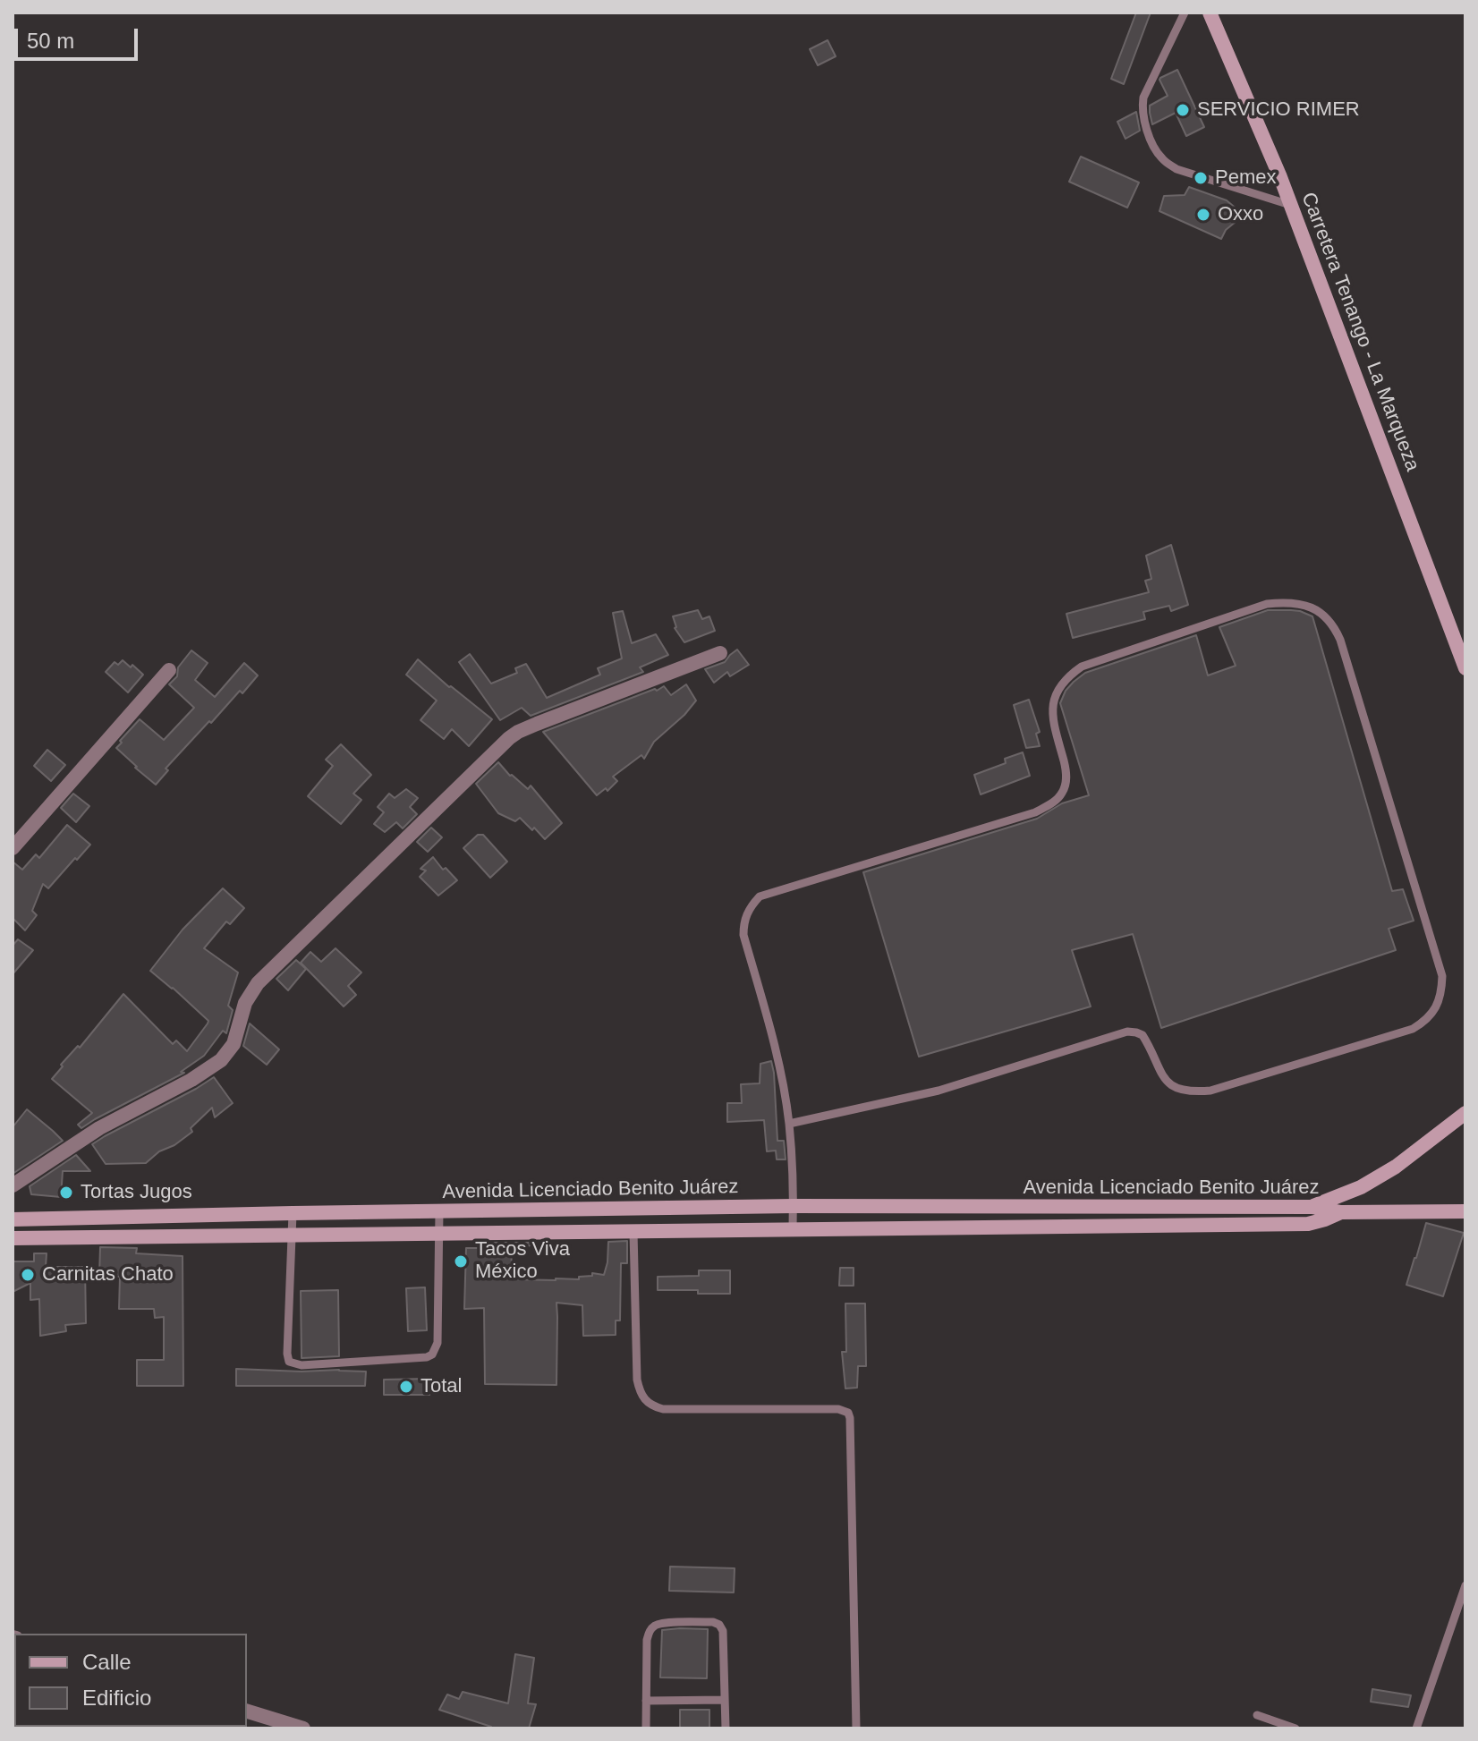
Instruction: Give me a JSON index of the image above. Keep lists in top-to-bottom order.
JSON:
{
  "streets": {
    "main road": ["Carretera Tenango - La Marqueza", "Avenida Licenciado Benito Juárez"]
  },
  "places": [
    "SERVICIO RIMER",
    "Pemex",
    "Oxxo",
    "Tortas Jugos",
    "Tacos Viva México",
    "Carnitas Chato",
    "Total"
  ],
  "legend": ["Calle", "Edificio"],
  "scale_bar": "50 m"
}
